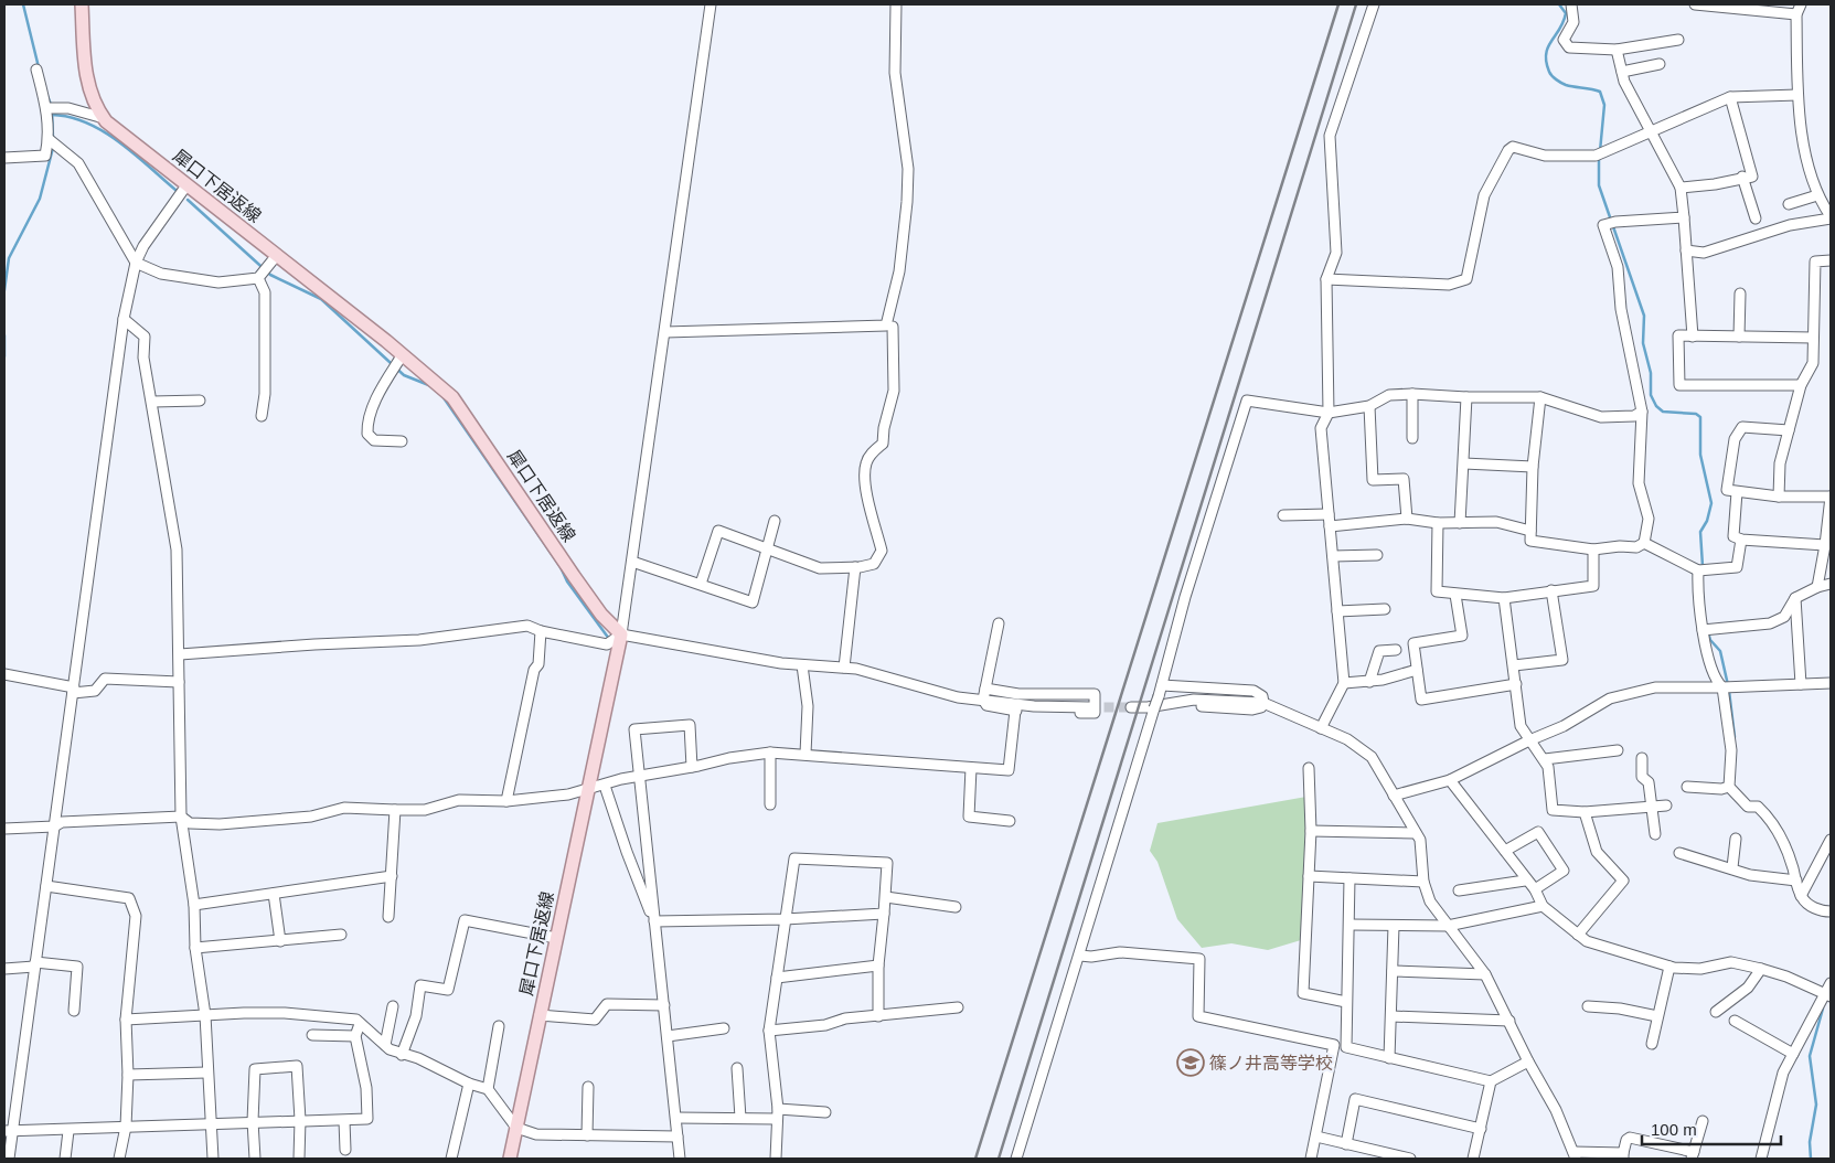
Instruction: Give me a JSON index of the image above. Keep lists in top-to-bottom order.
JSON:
{
  "streets": {
    "main road": ["犀口下居返線"]
  },
  "places": {
    "school or university": ["篠ノ井高等学校"]
  },
  "scale_bar": "100 m"
}
